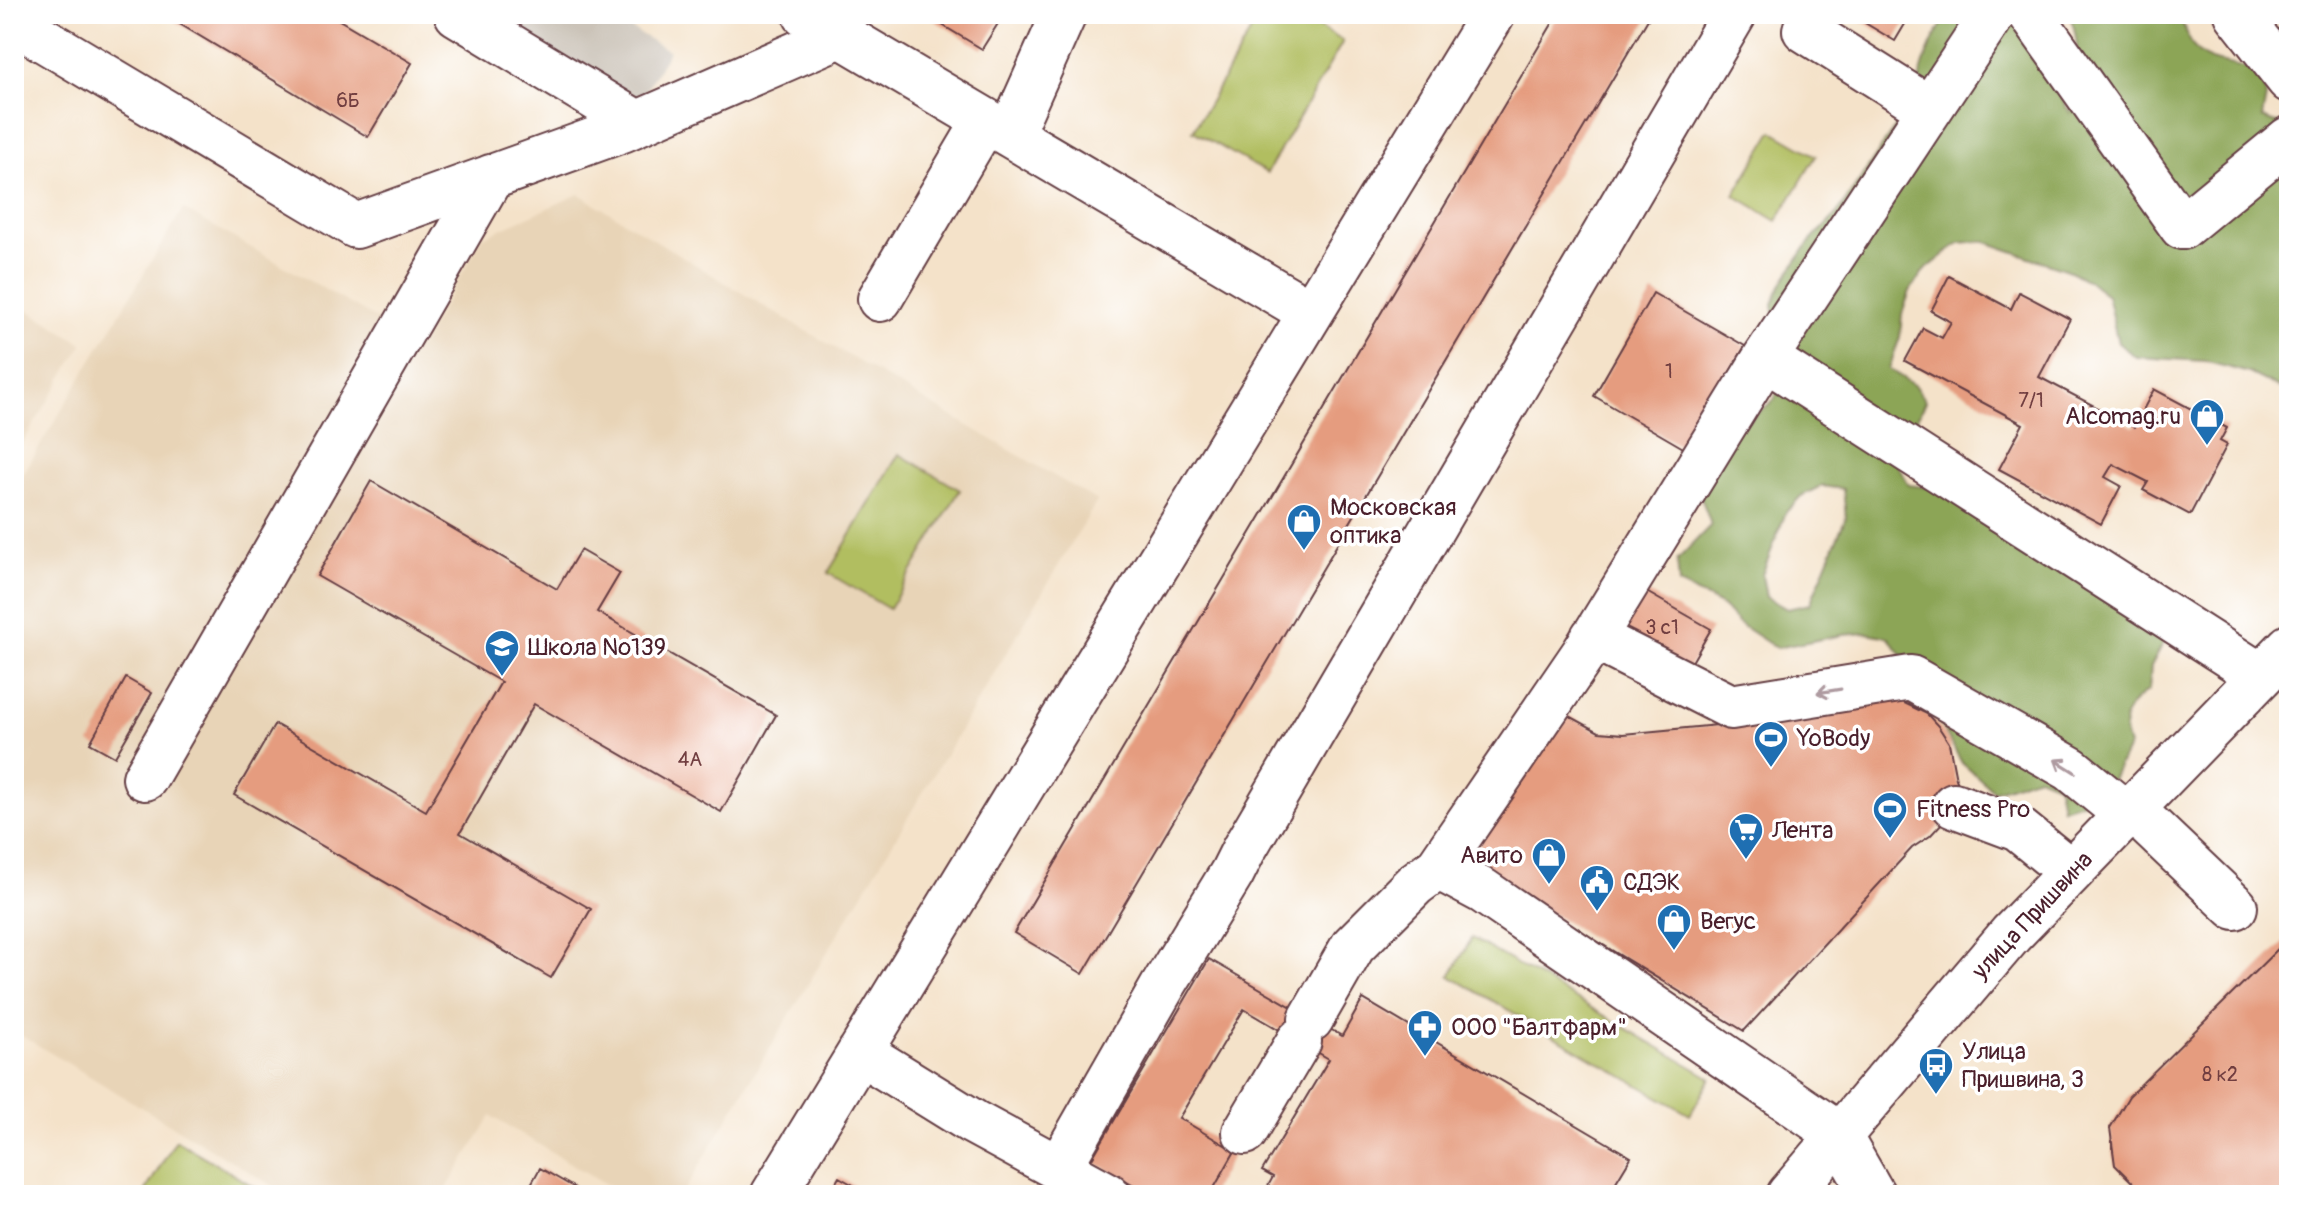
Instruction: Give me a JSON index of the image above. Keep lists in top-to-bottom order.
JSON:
{
  "streets": {
    "street": ["улица Пришвина"]
  },
  "places": {
    "shop": [
      "Alcomag.ru",
      "Московская оптика",
      "Авито",
      "Вегус"
    ],
    "school or university": ["Школа №139"],
    "sports": ["YoBody", "Fitness Pro"],
    "supermarket": ["Лента"],
    "public building": ["СДЭК"],
    "pharmacy": ["ООО \"Балтфарм\""],
    "bus stop": ["Улица Пришвина, 3"]
  },
  "house_numbers": [
    "6Б",
    "1",
    "7/1",
    "3 с1",
    "4А",
    "8 к2"
  ]
}
